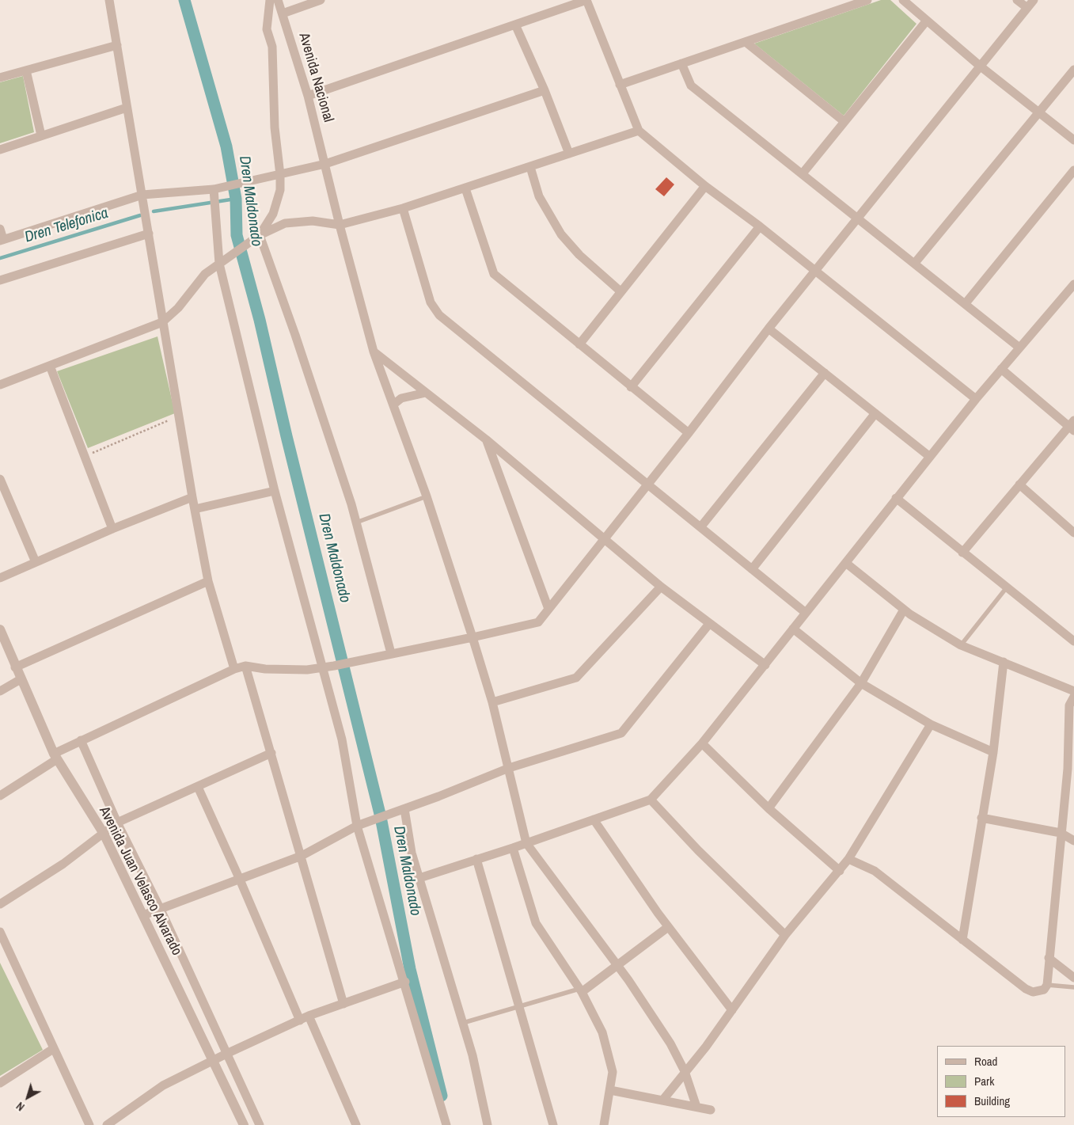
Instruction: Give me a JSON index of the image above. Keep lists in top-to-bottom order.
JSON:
{
  "streets": {
    "street": ["Avenida Nacional", "Avenida Juan Velasco Alvarado"]
  },
  "water": ["Dren Maldonado", "Dren Telefonica"],
  "legend": ["Road", "Park", "Building"],
  "north": "bottom left"
}
